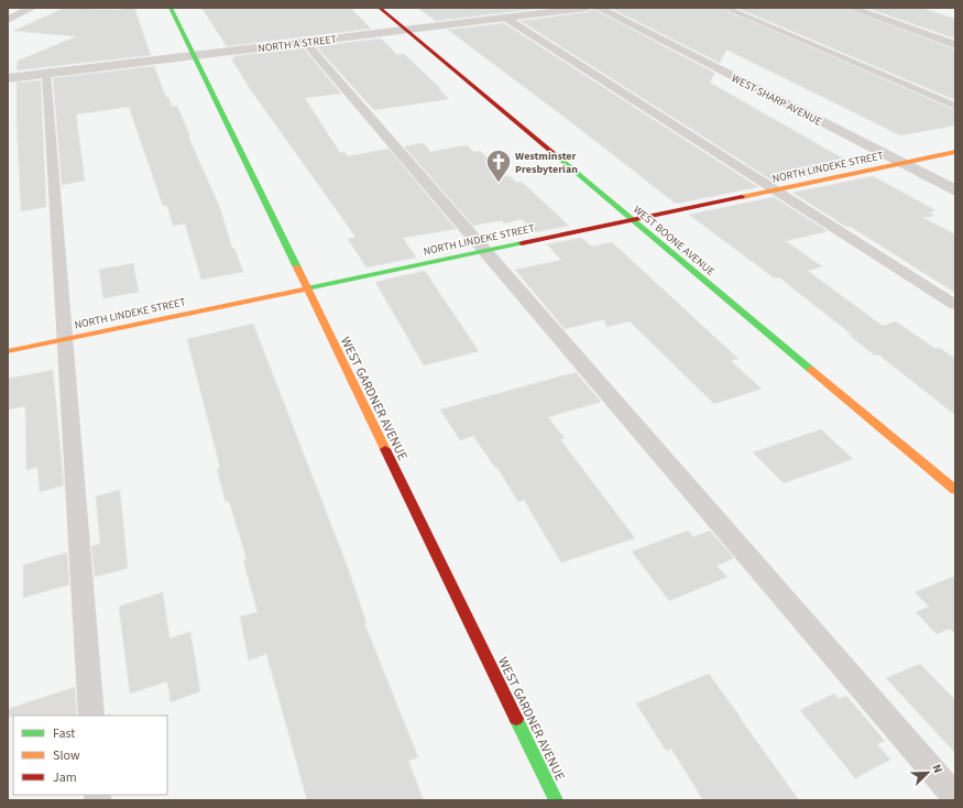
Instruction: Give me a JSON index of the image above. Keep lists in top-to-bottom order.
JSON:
{
  "streets": {
    "street": [
      "NORTH A STREET",
      "WEST SHARP AVENUE",
      "NORTH LINDEKE STREET",
      "WEST BOONE AVENUE",
      "WEST GARDNER AVENUE"
    ]
  },
  "crossings": [
    ["NORTH A STREET", "WEST BOONE AVENUE"],
    ["NORTH A STREET", "WEST GARDNER AVENUE"],
    ["WEST SHARP AVENUE", "NORTH LINDEKE STREET"],
    ["NORTH LINDEKE STREET", "WEST BOONE AVENUE"],
    ["NORTH LINDEKE STREET", "WEST GARDNER AVENUE"]
  ],
  "places": {
    "church": ["Westminster Presbyterian"]
  },
  "legend": ["Fast", "Slow", "Jam"],
  "north": "top right"
}
